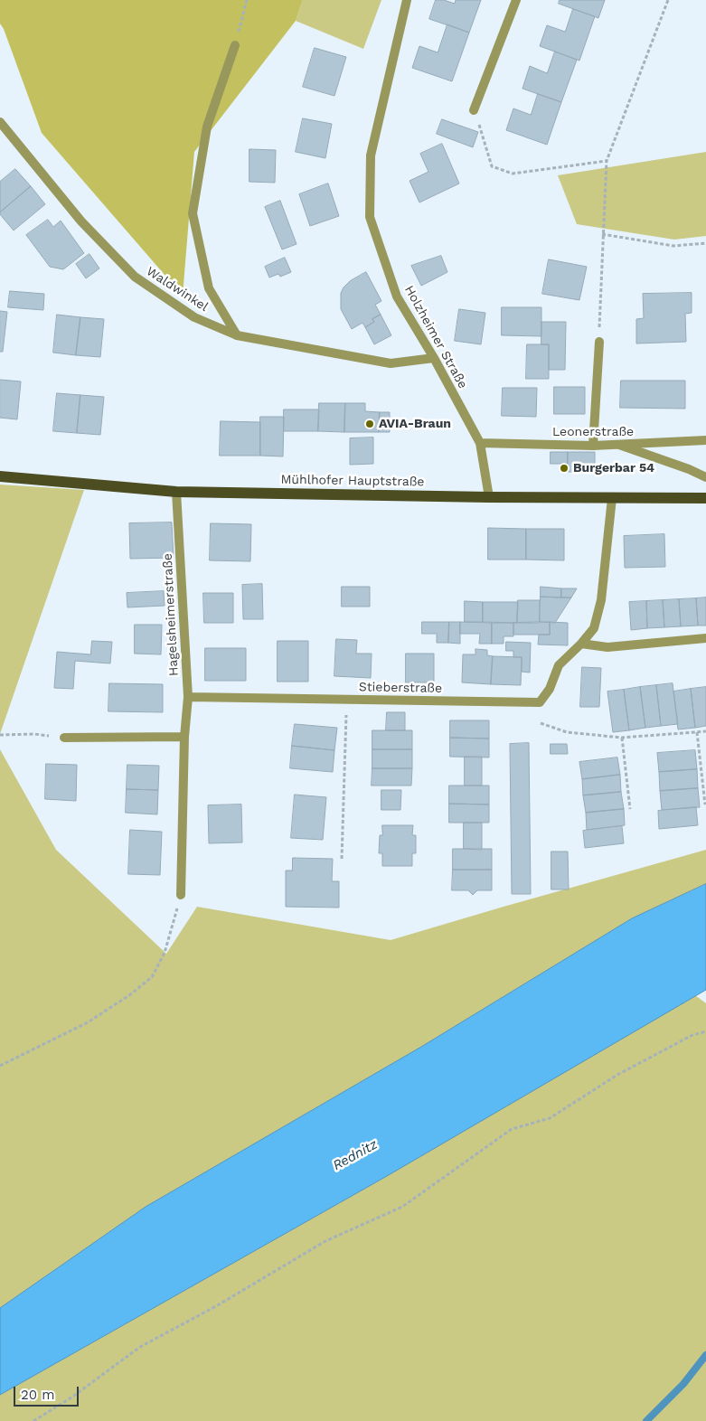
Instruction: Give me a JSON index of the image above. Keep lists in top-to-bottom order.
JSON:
{
  "streets": {
    "main road": ["Mühlhofer Hauptstraße"],
    "street": [
      "Waldwinkel",
      "Holzheimer Straße",
      "Leonerstraße",
      "Hagelsheimerstraße",
      "Stieberstraße"
    ]
  },
  "crossings": [
    ["Waldwinkel", "Holzheimer Straße"],
    ["Holzheimer Straße", "Leonerstraße"],
    ["Holzheimer Straße", "Mühlhofer Hauptstraße"],
    ["Mühlhofer Hauptstraße", "Hagelsheimerstraße"],
    ["Mühlhofer Hauptstraße", "Stieberstraße"],
    ["Hagelsheimerstraße", "Stieberstraße"]
  ],
  "water": ["Rednitz"],
  "places": ["AVIA-Braun", "Burgerbar 54"],
  "scale_bar": "20 m"
}
